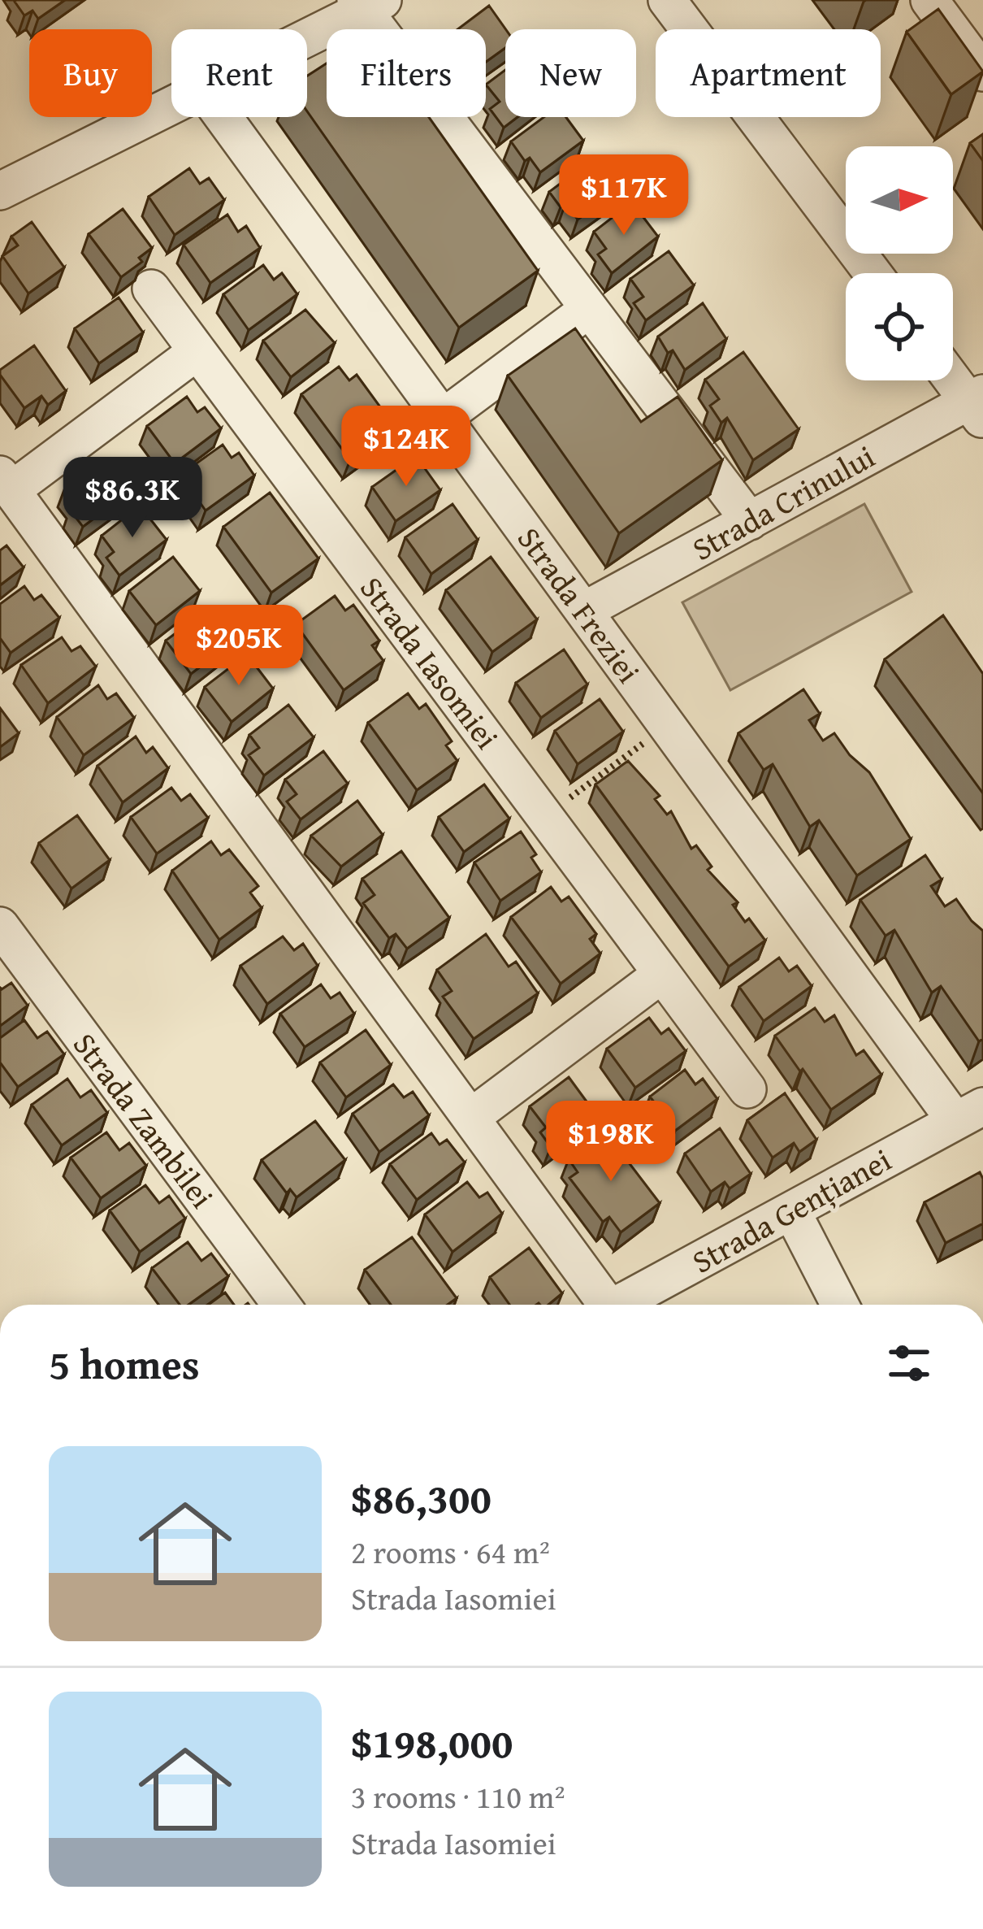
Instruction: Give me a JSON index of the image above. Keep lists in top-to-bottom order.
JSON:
{
  "streets": {
    "street": [
      "Strada Crinului",
      "Strada Freziei",
      "Strada Iasomiei",
      "Strada Zambilei",
      "Strada Gențianei"
    ]
  },
  "crossings": [
    ["Strada Crinului", "Strada Freziei"],
    ["Strada Freziei", "Strada Gențianei"]
  ],
  "north": "right",
  "page": {
    "chip": [
      "Buy",
      "Rent",
      "Filters",
      "New",
      "Apartment"
    ],
    "price": [
      "$117K",
      "$124K",
      "$86.3K",
      "$205K",
      "$198K"
    ],
    "heading": "5 homes",
    "list": [
      {
        "name": "$86,300",
        "note": "2 rooms · 64 m² · Strada Iasomiei"
      },
      {
        "name": "$198,000",
        "note": "3 rooms · 110 m² · Strada Iasomiei"
      }
    ]
  }
}
